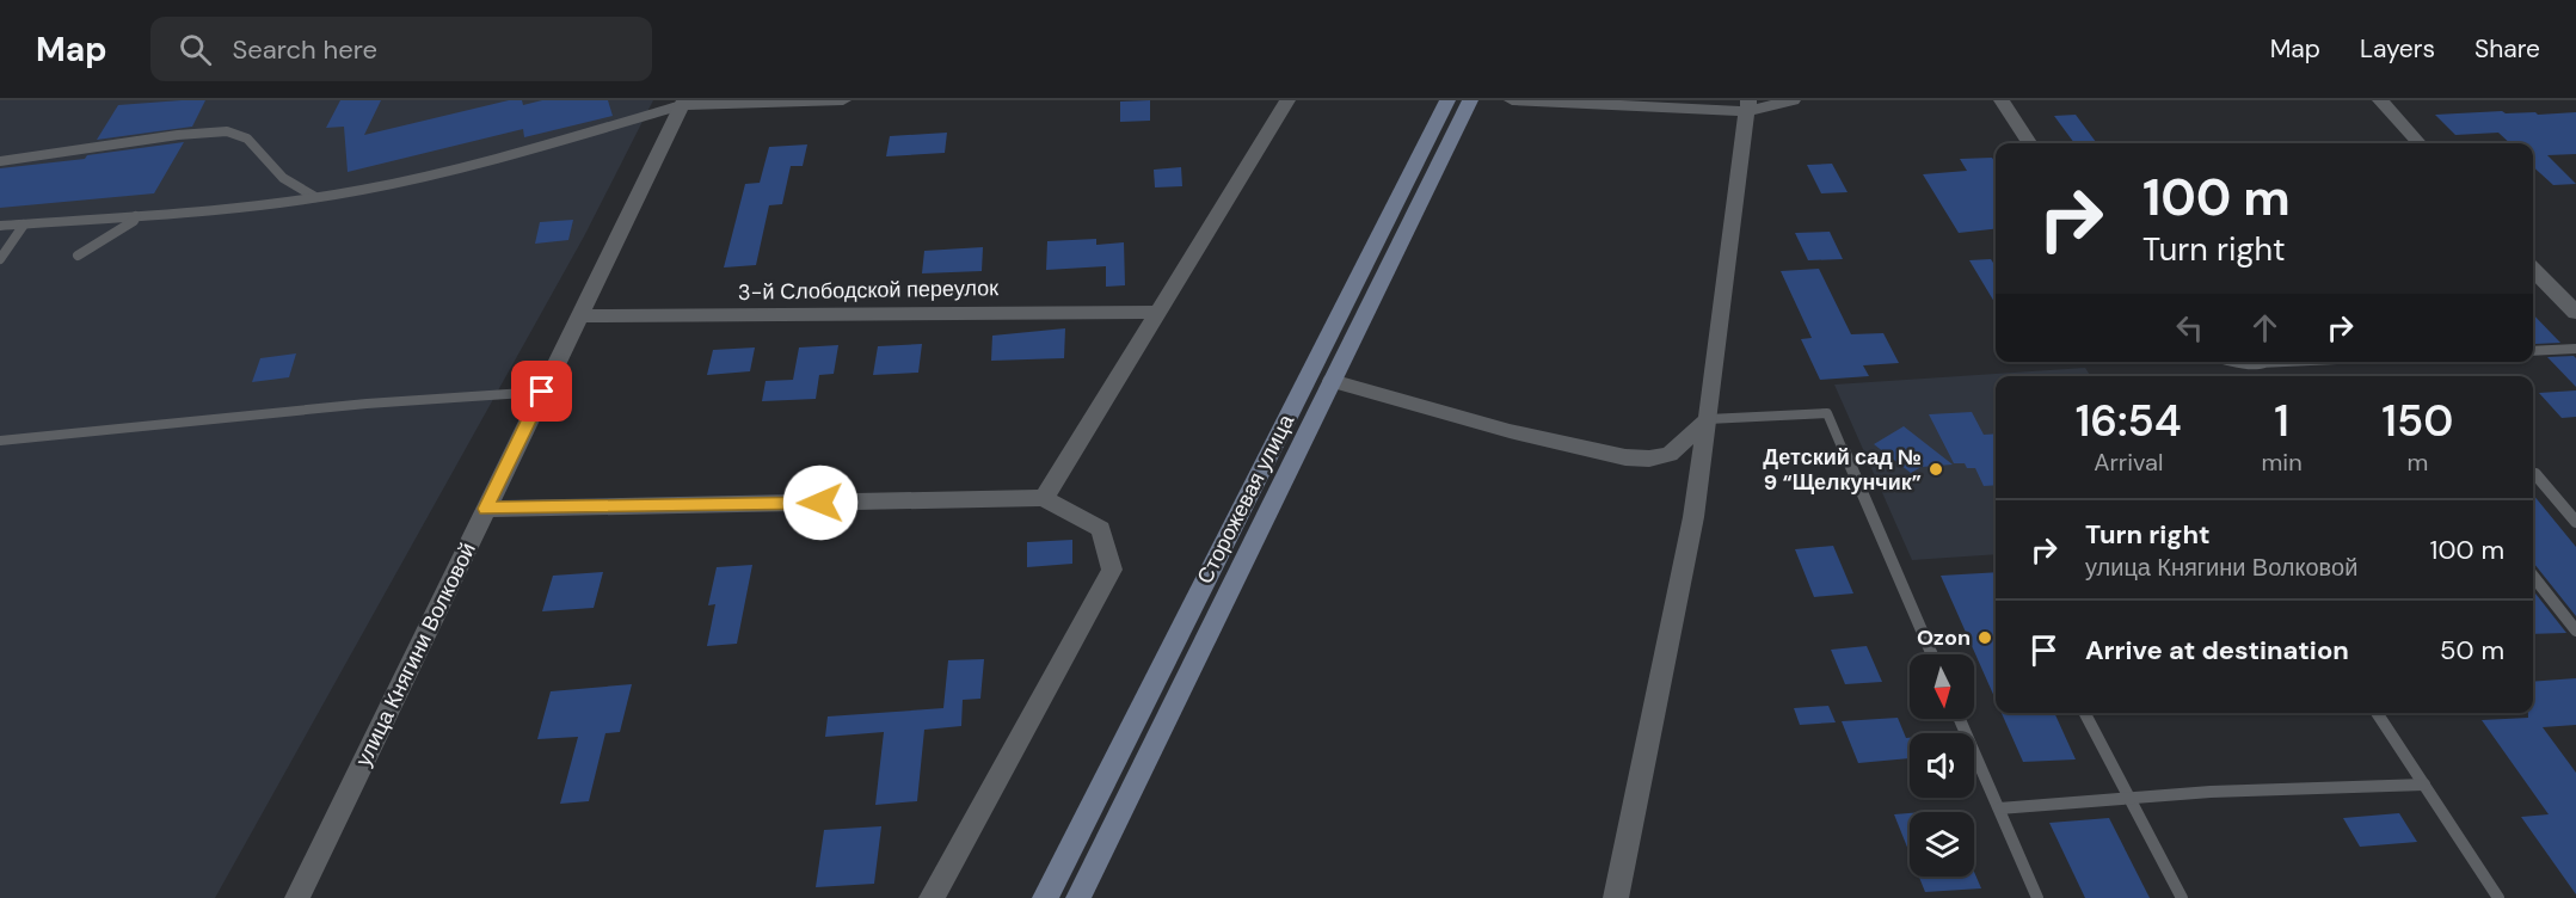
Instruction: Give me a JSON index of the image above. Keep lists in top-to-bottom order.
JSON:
{
  "streets": {
    "main road": ["Сторожевая улица"],
    "street": ["3-й Слободской переулок", "улица Княгини Волковой"]
  },
  "crossings": [
    ["3-й Слободской переулок", "улица Княгини Волковой"]
  ],
  "places": ["Детский сад № 9 “Щелкунчик”", "Ozon"],
  "north": "bottom",
  "page": {
    "header": "Map",
    "search": "Search here",
    "nav": ["Map", "Layers", "Share"],
    "turn": ["100 m", "Turn right"],
    "eta": [
      "16:54",
      "Arrival",
      "1",
      "min",
      "150",
      "m"
    ],
    "list": [
      {
        "name": "Turn right",
        "note": "улица Княгини Волковой",
        "value": "100 m"
      },
      {
        "name": "Arrive at destination",
        "value": "50 m"
      }
    ]
  }
}
